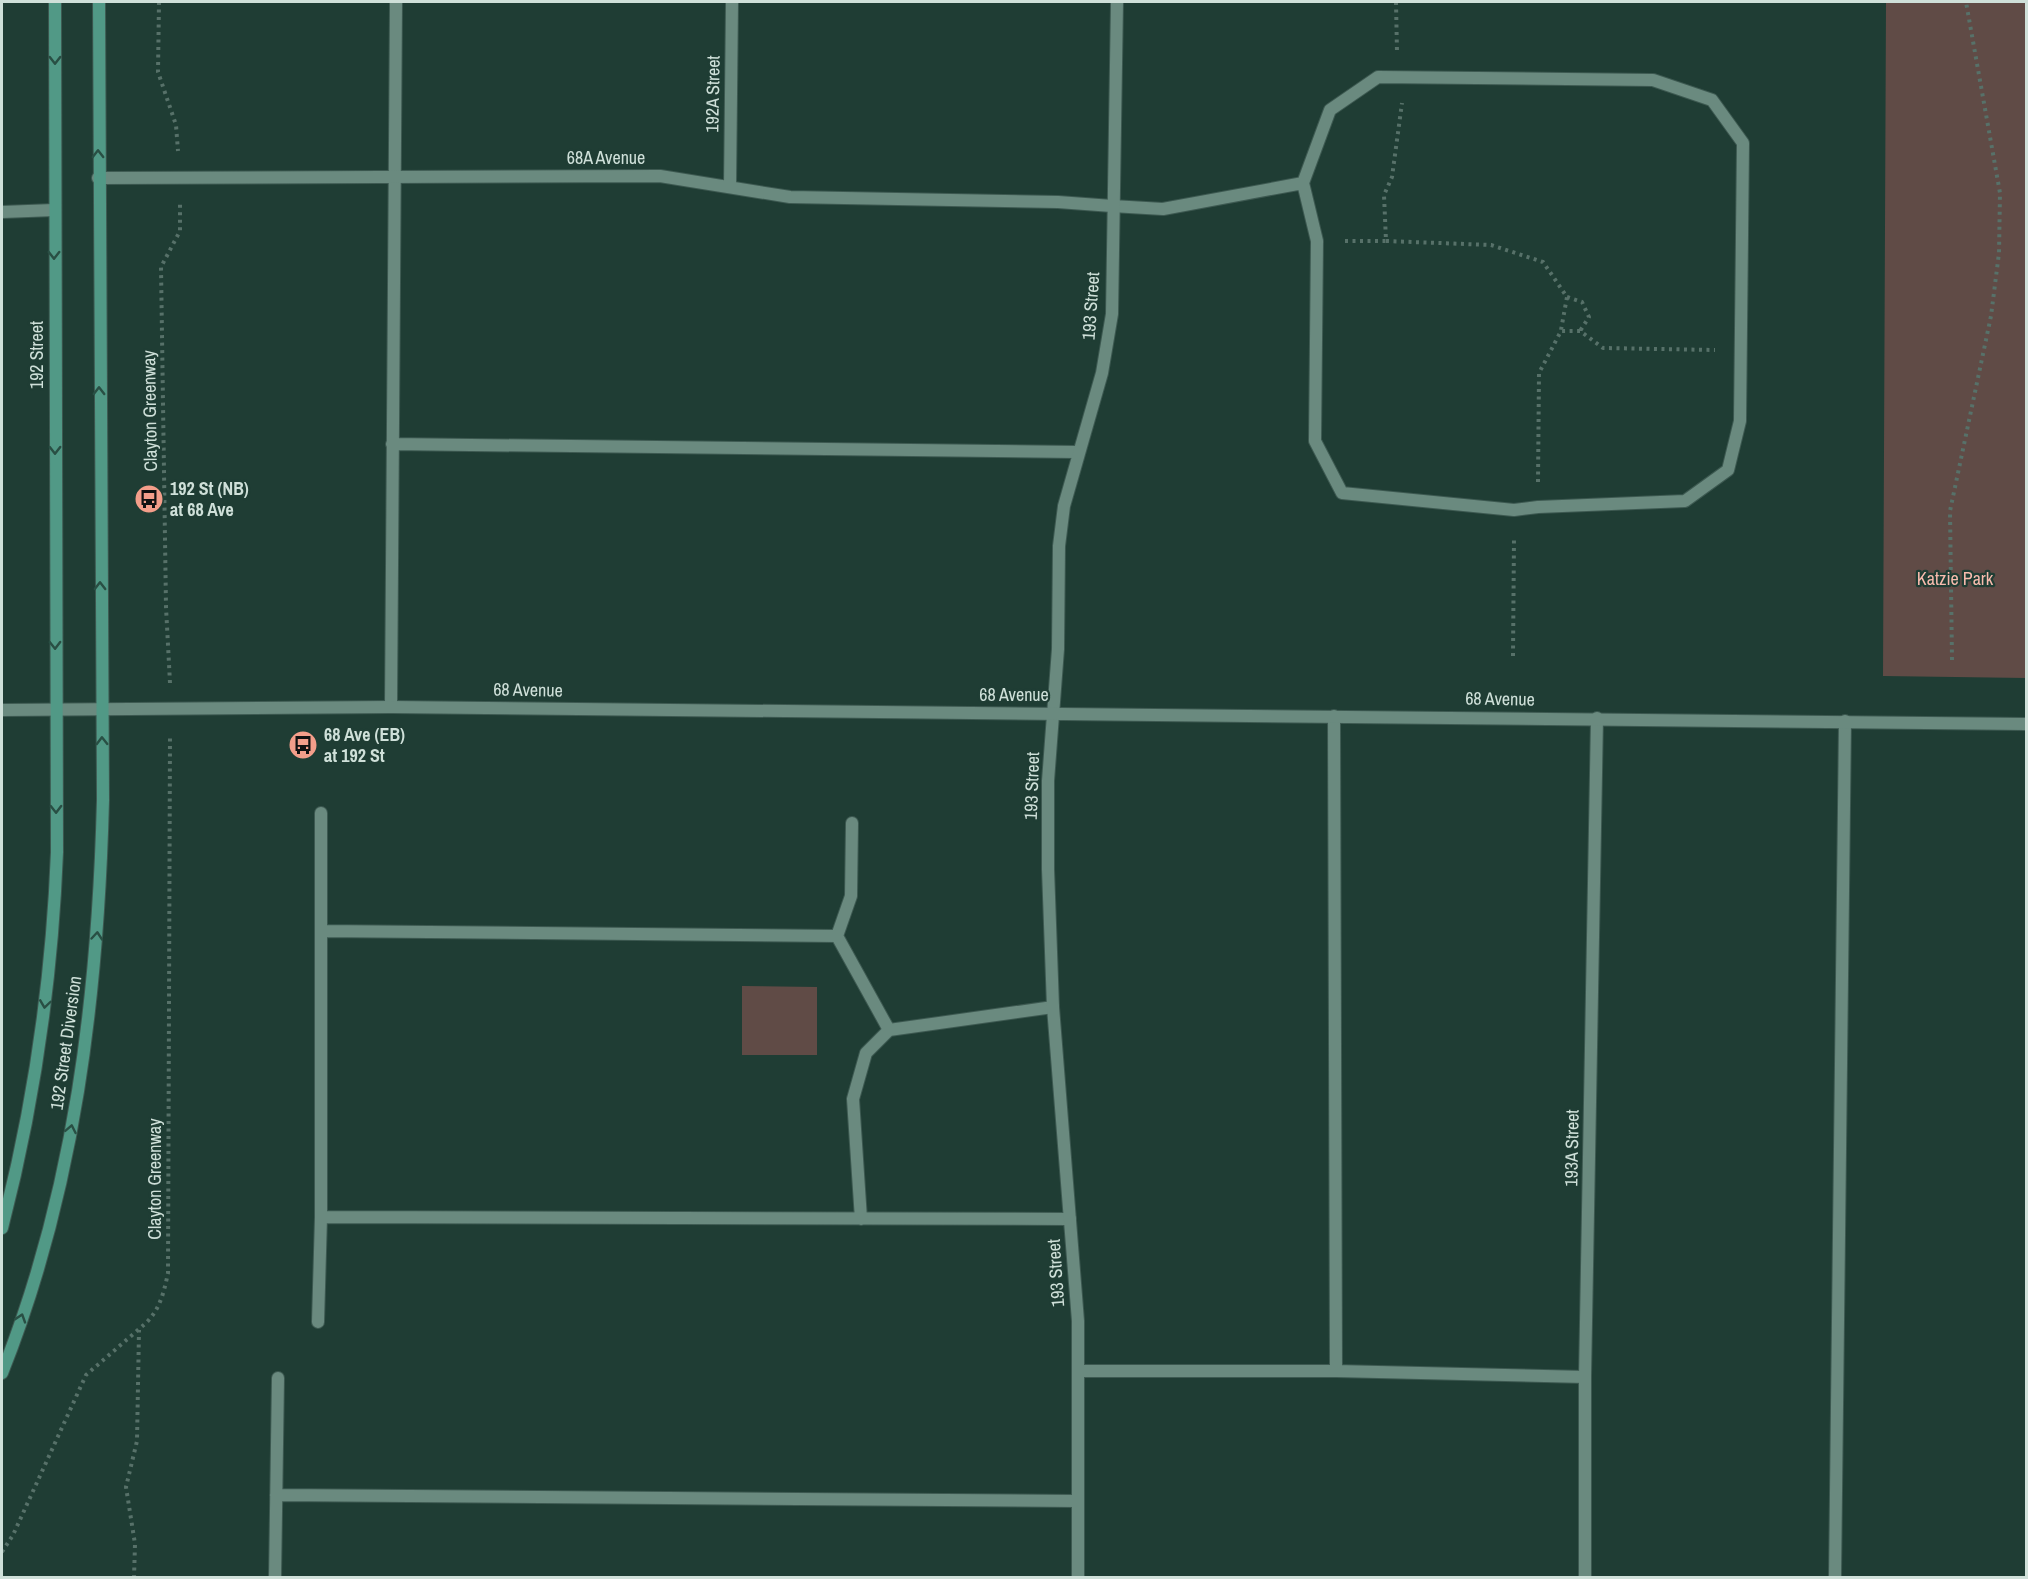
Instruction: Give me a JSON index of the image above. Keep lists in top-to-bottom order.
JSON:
{
  "streets": {
    "main road": ["192 Street", "192 Street Diversion"],
    "street": [
      "192A Street",
      "68A Avenue",
      "193 Street",
      "68 Avenue",
      "193A Street"
    ],
    "path": ["Clayton Greenway"]
  },
  "crossings": [
    ["192A Street", "68A Avenue"],
    ["68A Avenue", "193 Street"],
    ["193 Street", "68 Avenue"],
    ["192 Street", "68 Avenue"],
    ["192 Street", "192 Street Diversion"],
    ["68 Avenue", "192 Street Diversion"],
    ["68 Avenue", "193A Street"]
  ],
  "parks": ["Katzie Park"],
  "places": {
    "bus stop": ["192 St (NB) at 68 Ave", "68 Ave (EB) at 192 St"]
  }
}
